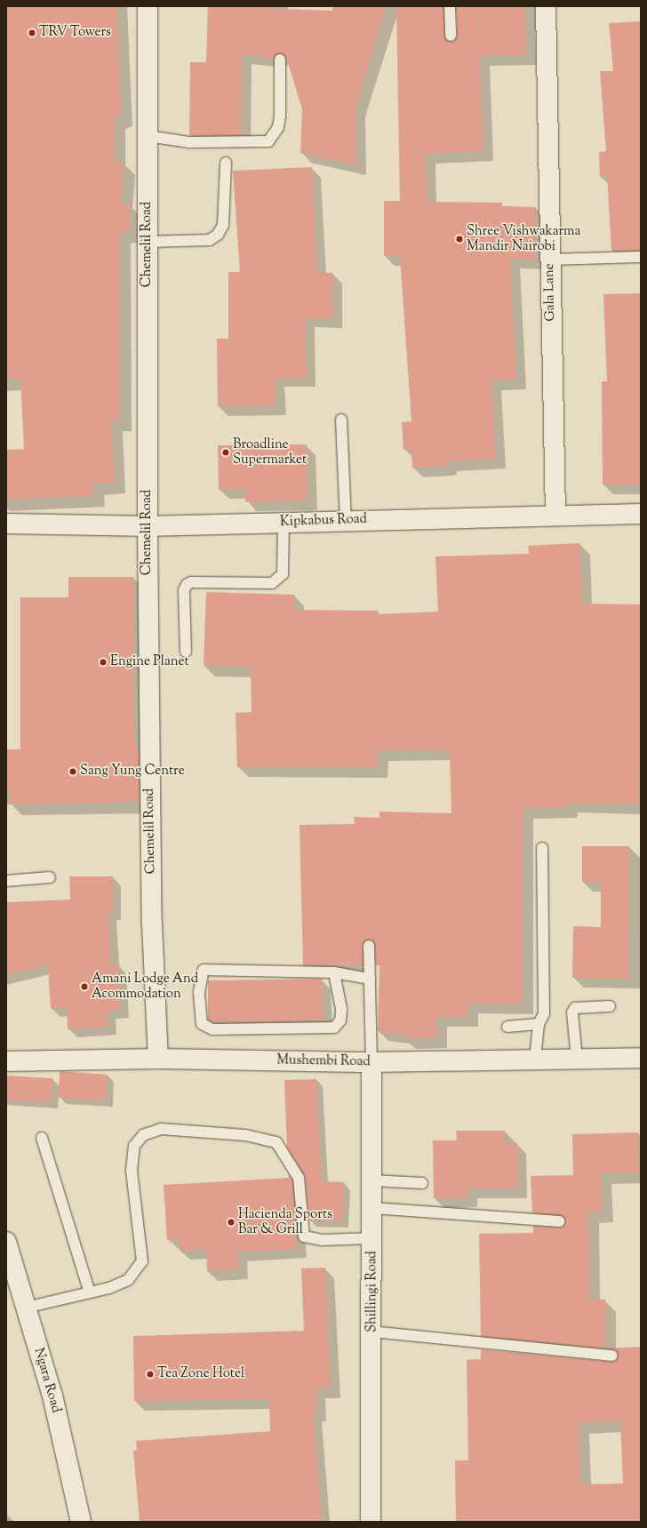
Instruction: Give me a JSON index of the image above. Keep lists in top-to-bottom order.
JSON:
{
  "streets": {
    "street": [
      "Chemelil Road",
      "Gala Lane",
      "Kipkabus Road",
      "Mushembi Road",
      "Shillingi Road",
      "Ngara Road"
    ]
  },
  "crossings": [
    ["Chemelil Road", "Kipkabus Road"],
    ["Chemelil Road", "Mushembi Road"],
    ["Gala Lane", "Kipkabus Road"],
    ["Mushembi Road", "Shillingi Road"]
  ],
  "places": [
    "TRV Towers",
    "Shree Vishwakarma Mandir Nairobi",
    "Broadline Supermarket",
    "Engine Planet",
    "Sang Yung Centre",
    "Amani Lodge And Acommodation",
    "Hacienda Sports Bar & Grill",
    "Tea Zone Hotel"
  ]
}
